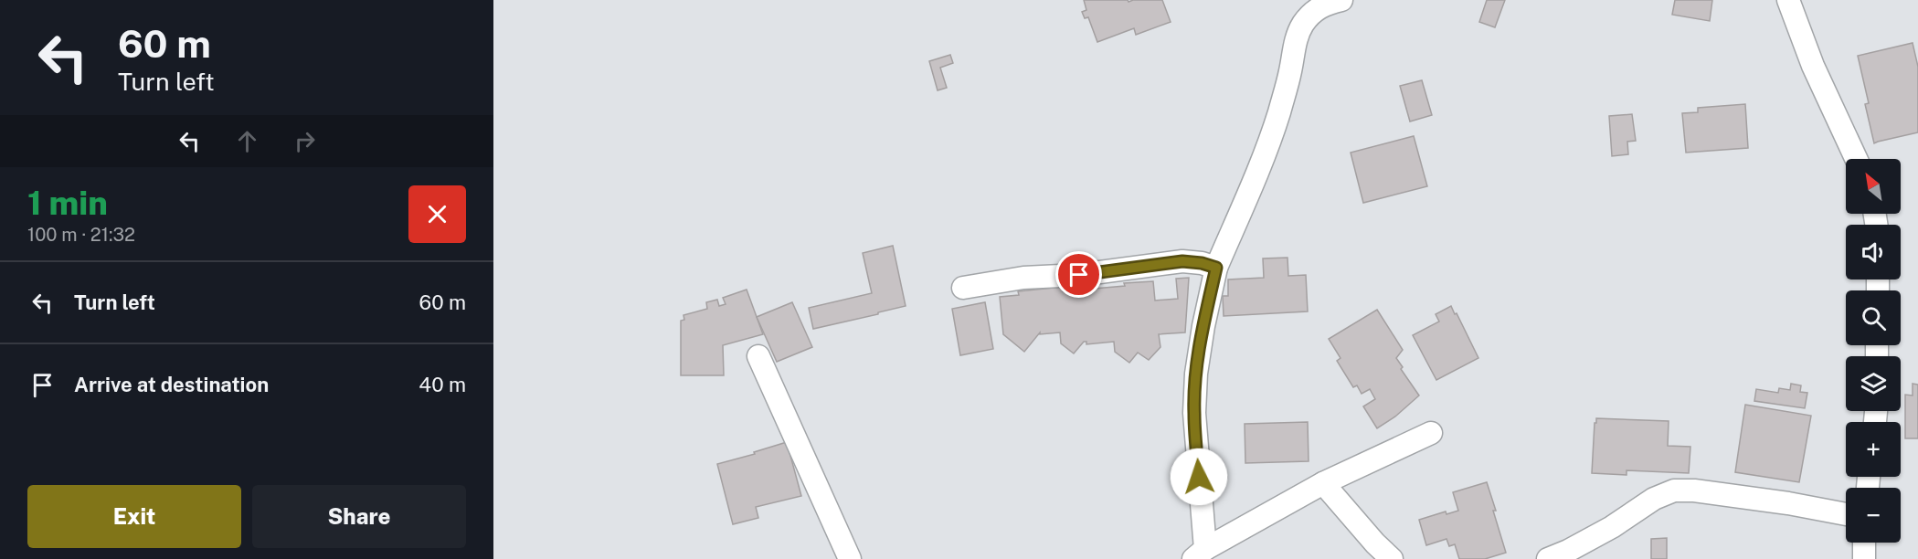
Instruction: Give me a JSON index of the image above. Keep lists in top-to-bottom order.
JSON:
{
  "north": "top left",
  "page": {
    "turn": ["60 m", "Turn left"],
    "map_buttons": ["+", "−"],
    "heading": ["1 min", "100 m · 21:32"],
    "list": [
      {
        "name": "Turn left",
        "value": "60 m"
      },
      {
        "name": "Arrive at destination",
        "value": "40 m"
      }
    ],
    "buttons": ["Exit", "Share"]
  }
}
